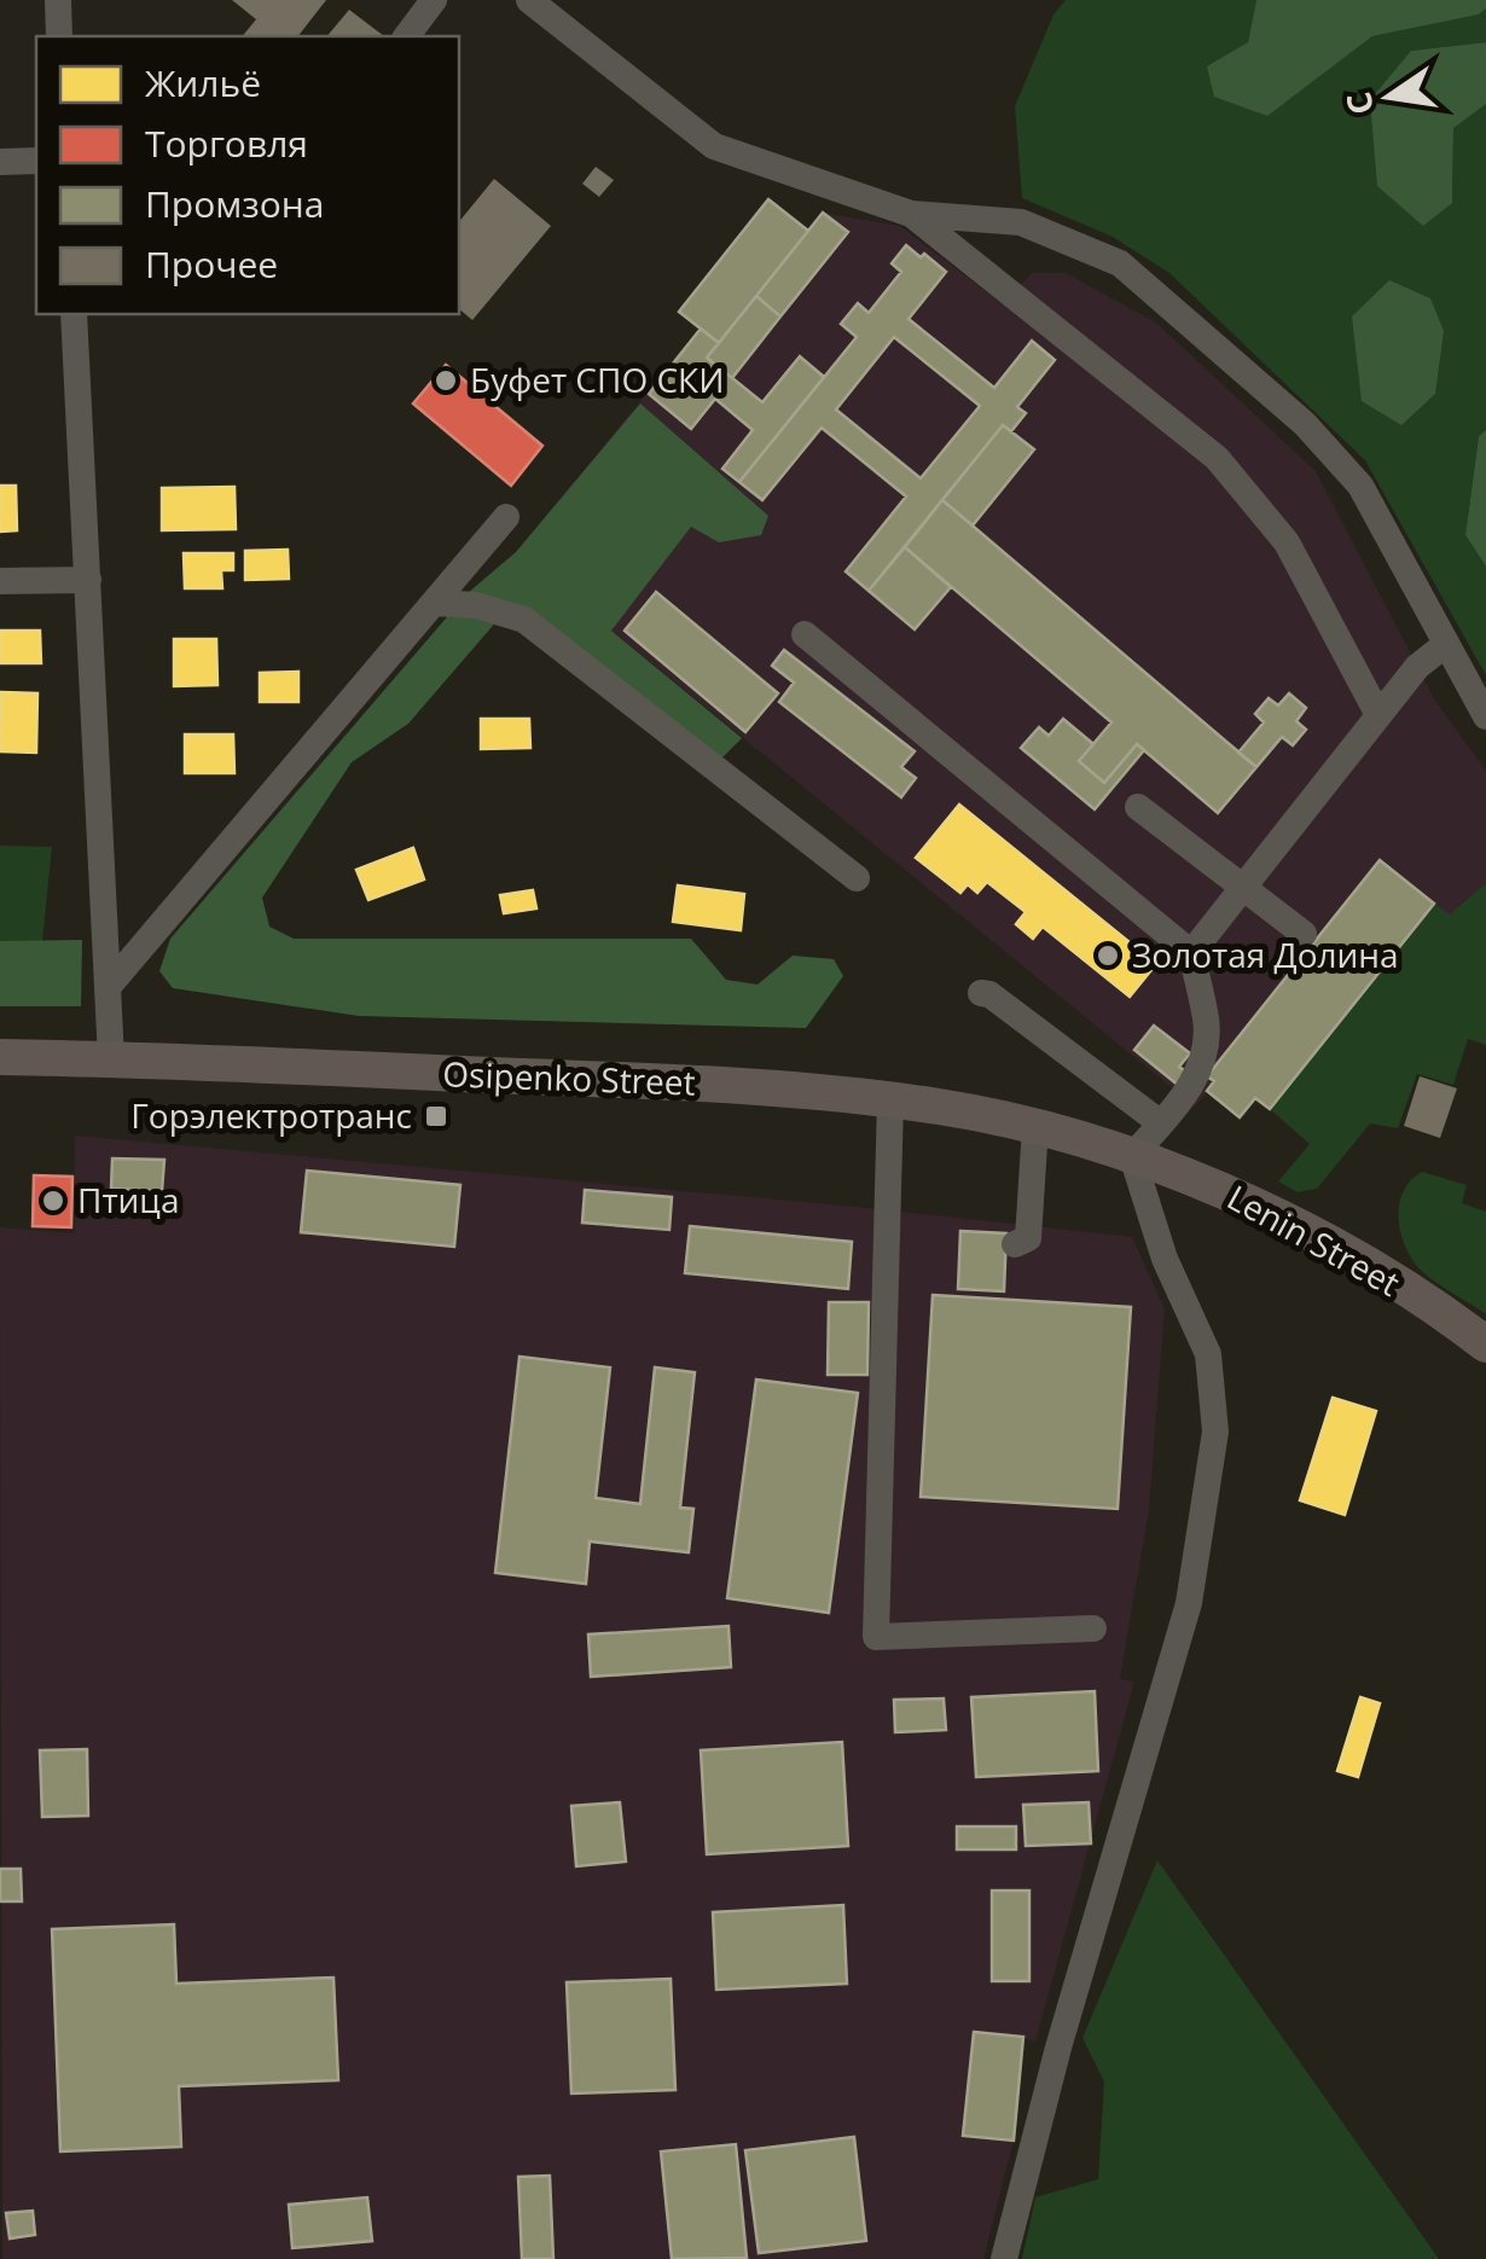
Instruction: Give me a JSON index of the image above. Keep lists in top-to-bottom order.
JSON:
{
  "streets": {
    "main road": ["Osipenko Street", "Lenin Street"]
  },
  "crossings": [
    ["Osipenko Street", "Lenin Street"]
  ],
  "places": {
    "other": ["Буфет СПО СКИ", "Золотая Долина", "Птица"],
    "transit": ["Горэлектротранс"]
  },
  "legend": [
    "Жильё",
    "Торговля",
    "Промзона",
    "Прочее"
  ],
  "north": "left"
}
